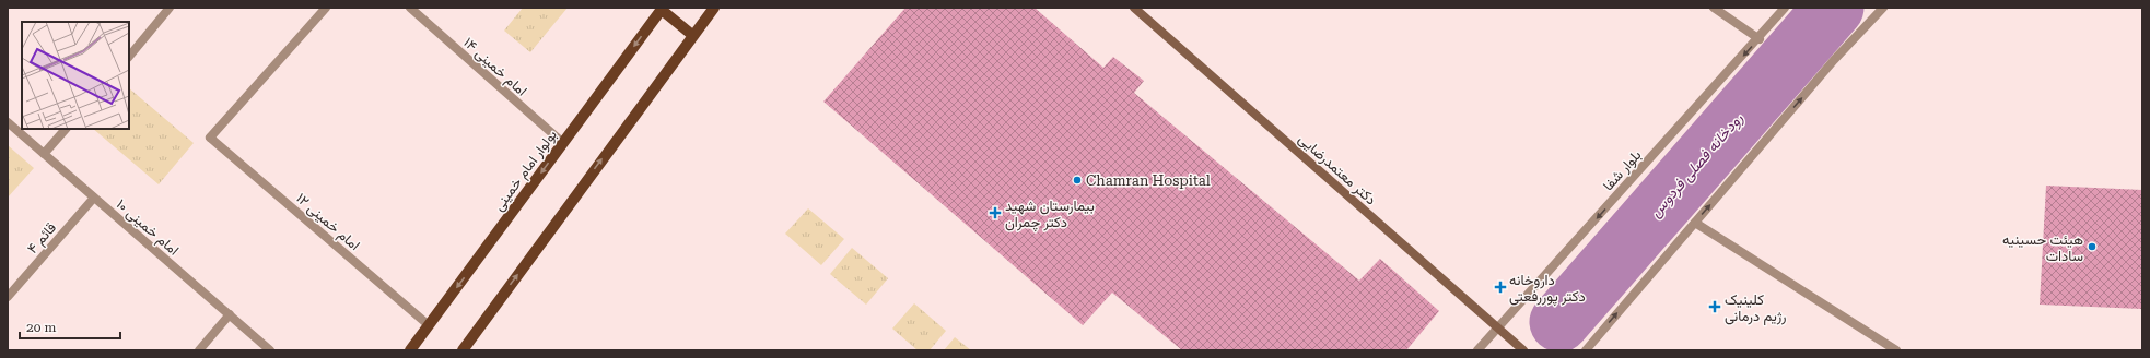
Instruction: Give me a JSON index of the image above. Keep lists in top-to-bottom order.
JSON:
{
  "streets": {
    "main road": ["دکتر معتمد‌رضایی", "بولوار امام خمینی"],
    "street": [
      "امام خمینی ۱۴",
      "بلوار شفا",
      "امام خمینی ۱۲",
      "امام خمینی ۱۰",
      "قائم ۴"
    ]
  },
  "crossings": [
    ["امام خمینی ۱۴", "بولوار امام خمینی"],
    ["دکتر معتمد‌رضایی", "بلوار شفا"],
    ["بولوار امام خمینی", "امام خمینی ۱۲"],
    ["امام خمینی ۱۰", "قائم ۴"]
  ],
  "water": ["رودخانه فصلی فردوس"],
  "places": {
    "other": ["Chamran Hospital", "هيئت حسینیه سادات"],
    "health": ["بیمارستان شهید دکتر چمران", "داروخانه دکتر پوررفعتی", "کلینیک رژیم درمانی"]
  },
  "scale_bar": "20 m"
}
